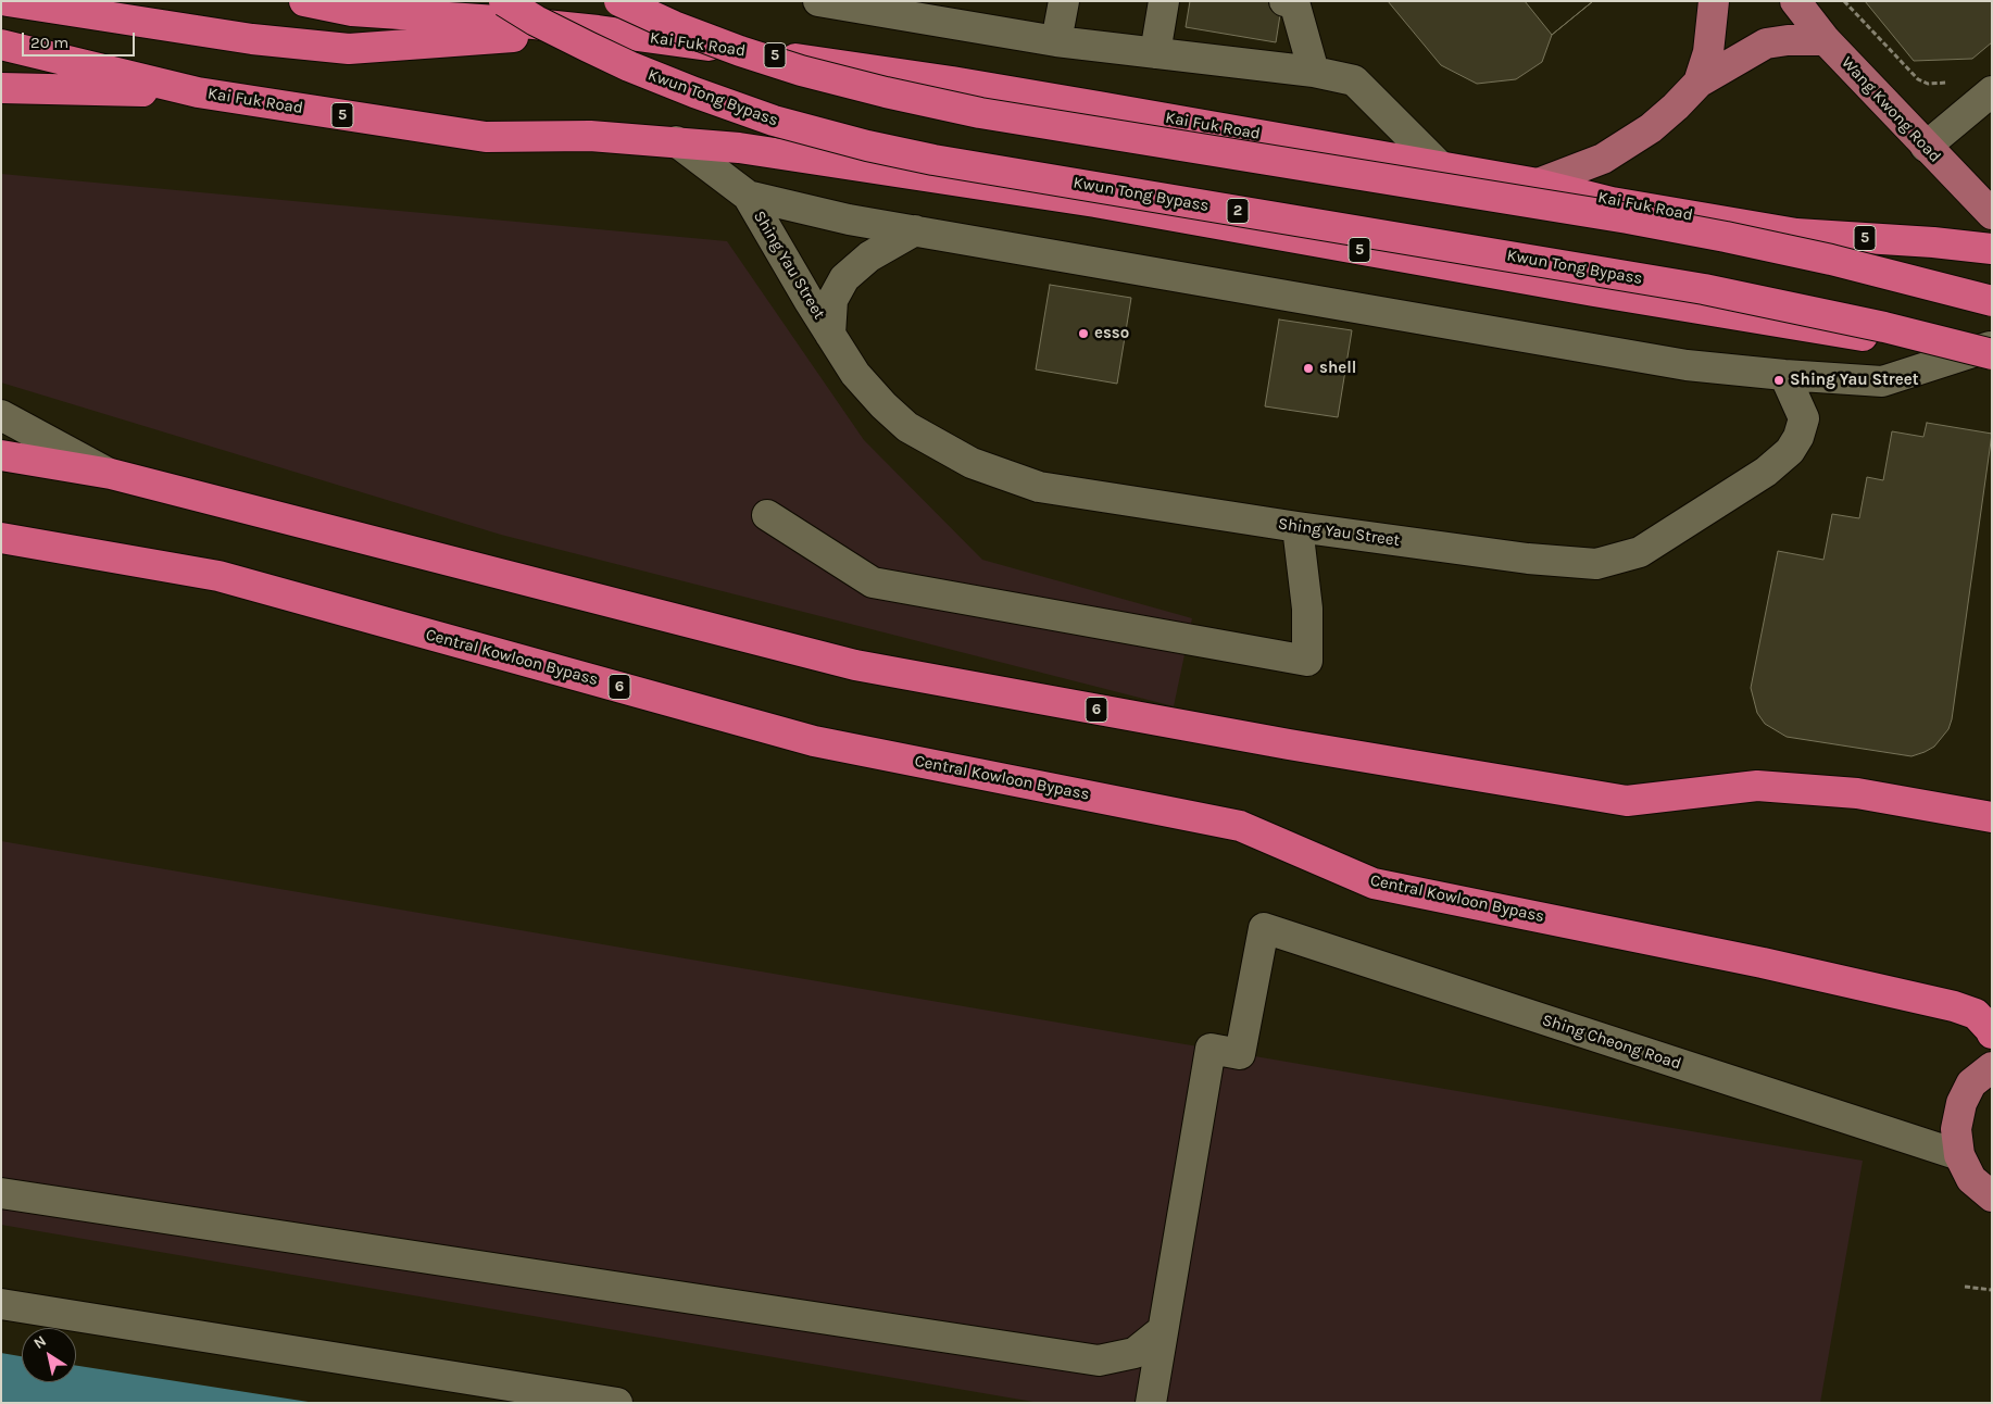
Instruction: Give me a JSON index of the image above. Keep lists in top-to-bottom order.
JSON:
{
  "streets": {
    "highway": [
      "Kai Fuk Road",
      "5",
      "Kwun Tong Bypass",
      "2",
      "Central Kowloon Bypass",
      "6"
    ],
    "main road": ["Wang Kwong Road"],
    "street": ["Shing Yau Street", "Shing Cheong Road"]
  },
  "crossings": [
    ["Kai Fuk Road", "5"],
    ["Kai Fuk Road", "Shing Yau Street"]
  ],
  "places": ["esso", "shell", "Shing Yau Street"],
  "scale_bar": "20 m",
  "north": "top left"
}
